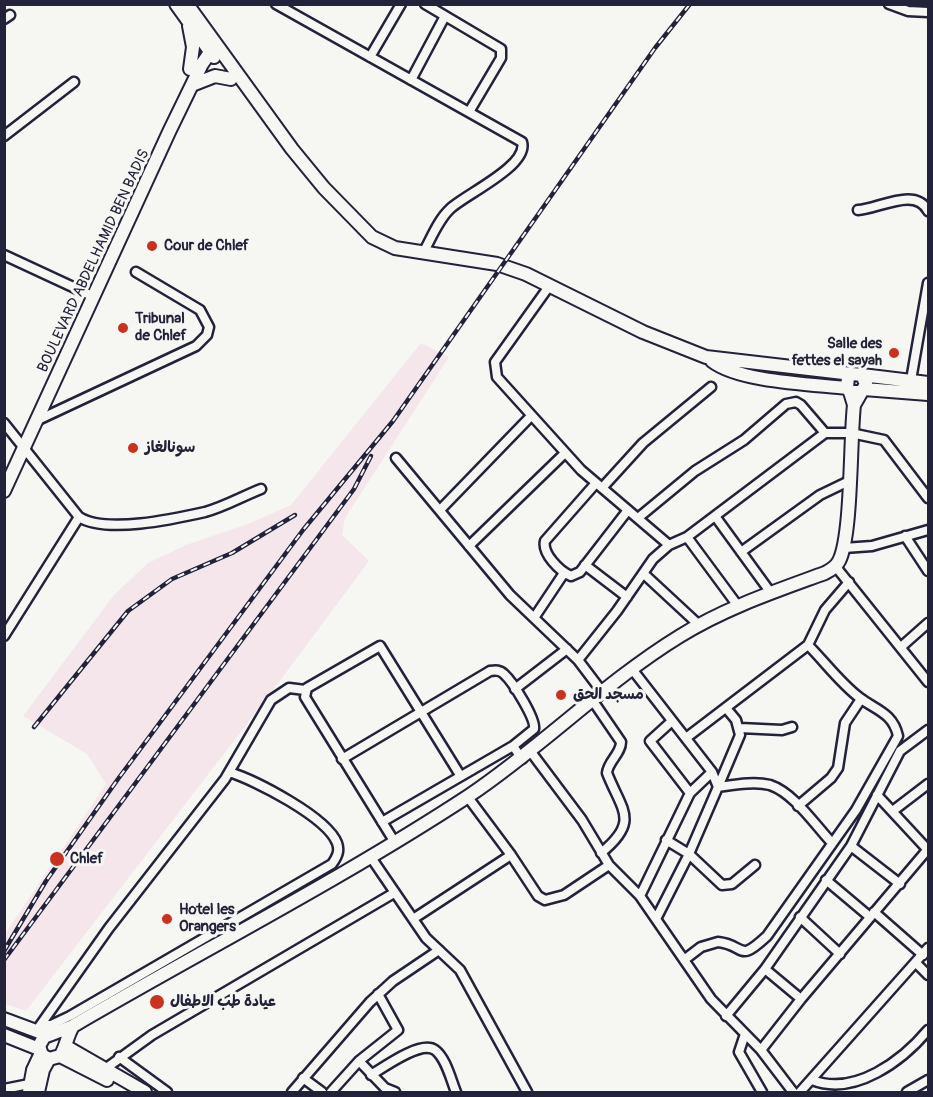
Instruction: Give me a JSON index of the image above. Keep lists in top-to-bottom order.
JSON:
{
  "streets": {
    "main road": ["BOULEVARD ABDELHAMID BEN BADIS"]
  },
  "places": [
    "Cour de Chlef",
    "Tribunal de Chlef",
    "Salle des fettes el sayah",
    "سونالغاز",
    "مسجد الحق",
    "Chlef",
    "Hotel les Orangers",
    "عيادة طب الاطفال"
  ]
}
